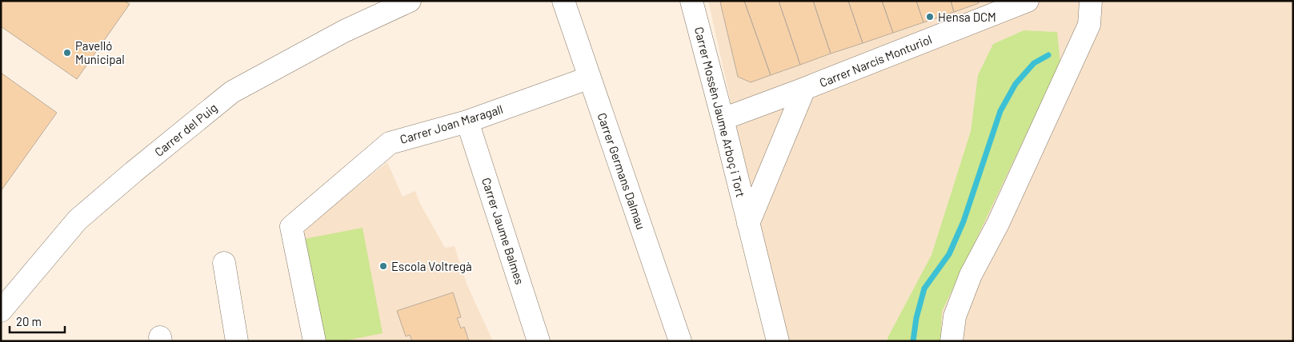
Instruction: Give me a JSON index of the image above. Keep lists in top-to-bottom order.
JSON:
{
  "streets": {
    "street": [
      "Carrer Narcís Monturiol",
      "Carrer Mossèn Jaume Arboç i Tort",
      "Carrer Joan Maragall",
      "Carrer del Puig",
      "Carrer Germans Dalmau",
      "Carrer Jaume Balmes"
    ]
  },
  "crossings": [
    ["Carrer Narcís Monturiol", "Carrer Mossèn Jaume Arboç i Tort"],
    ["Carrer Joan Maragall", "Carrer Germans Dalmau"],
    ["Carrer Joan Maragall", "Carrer Jaume Balmes"]
  ],
  "places": ["Hensa DCM", "Pavelló Municipal", "Escola Voltregà"],
  "scale_bar": "20 m"
}
